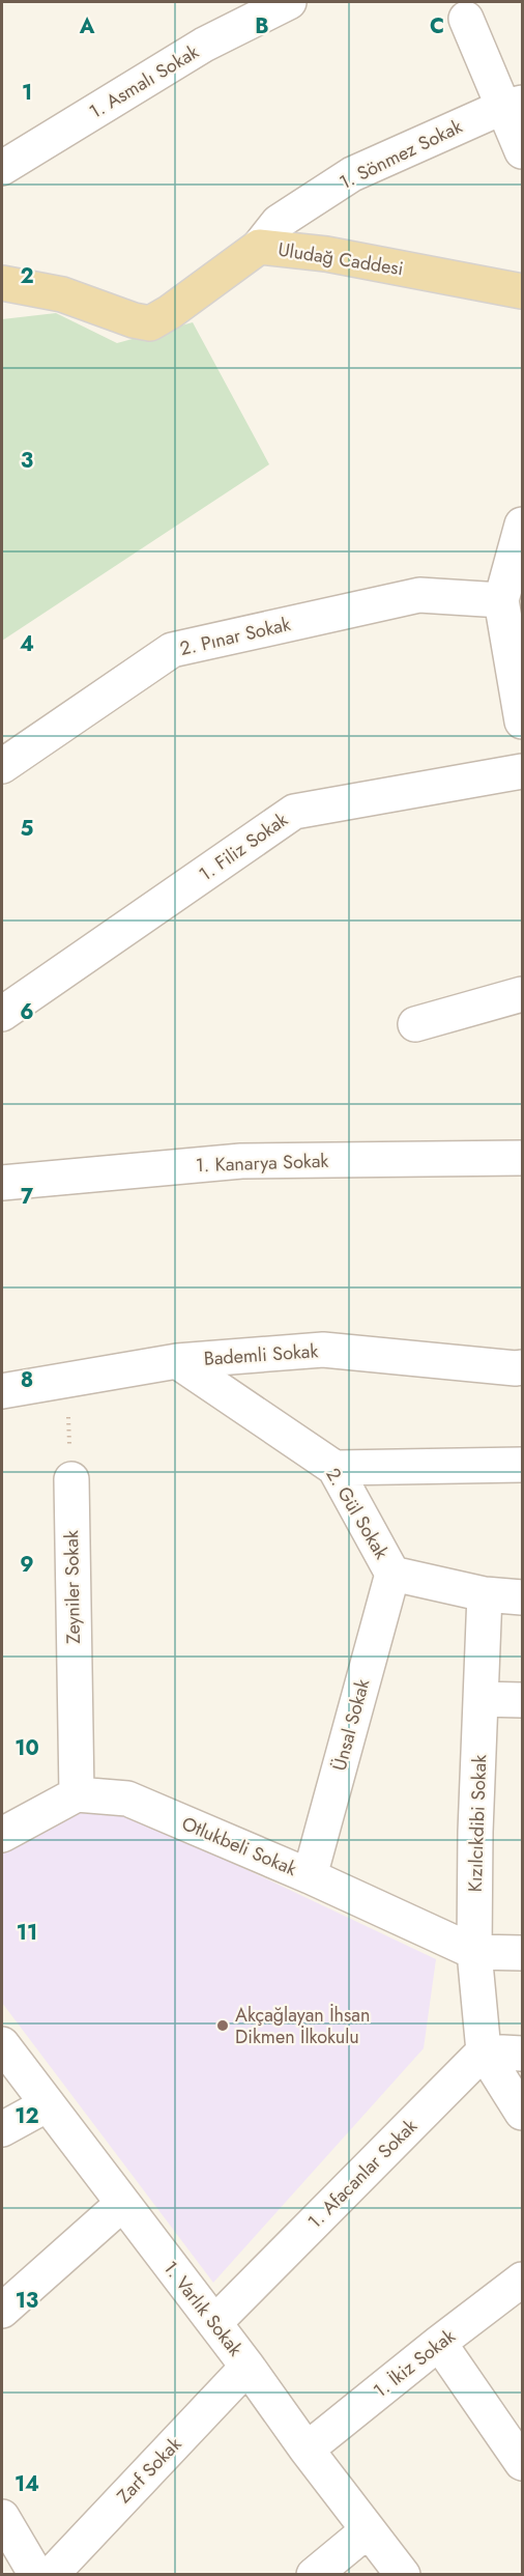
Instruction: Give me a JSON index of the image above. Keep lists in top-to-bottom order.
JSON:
{
  "streets": {
    "main road": ["Uludağ Caddesi"],
    "street": [
      "1. Asmalı Sokak",
      "1. Sönmez Sokak",
      "2. Pınar Sokak",
      "1. Filiz Sokak",
      "1. Kanarya Sokak",
      "Bademli Sokak",
      "2. Gül Sokak",
      "Zeyniler Sokak",
      "Ünsal Sokak",
      "Kızılcıkdibi Sokak",
      "Otlukbeli Sokak",
      "1. Afacanlar Sokak",
      "1. Varlık Sokak",
      "1. İkiz Sokak",
      "Zarf Sokak"
    ]
  },
  "crossings": [
    ["1. Sönmez Sokak", "Uludağ Caddesi"],
    ["Bademli Sokak", "2. Gül Sokak"],
    ["2. Gül Sokak", "Ünsal Sokak"],
    ["2. Gül Sokak", "Kızılcıkdibi Sokak"],
    ["Zeyniler Sokak", "Otlukbeli Sokak"],
    ["Ünsal Sokak", "Otlukbeli Sokak"],
    ["Kızılcıkdibi Sokak", "Otlukbeli Sokak"],
    ["Kızılcıkdibi Sokak", "1. Afacanlar Sokak"],
    ["1. Afacanlar Sokak", "1. Varlık Sokak"],
    ["1. Varlık Sokak", "1. İkiz Sokak"],
    ["1. Varlık Sokak", "Zarf Sokak"]
  ],
  "places": ["Akçağlayan İhsan Dikmen İlkokulu"],
  "grid": {
    "columns": ["A", "B", "C"],
    "rows": [
      "1",
      "2",
      "3",
      "4",
      "5",
      "6",
      "7",
      "8",
      "9",
      "10",
      "11",
      "12",
      "13",
      "14"
    ]
  }
}
